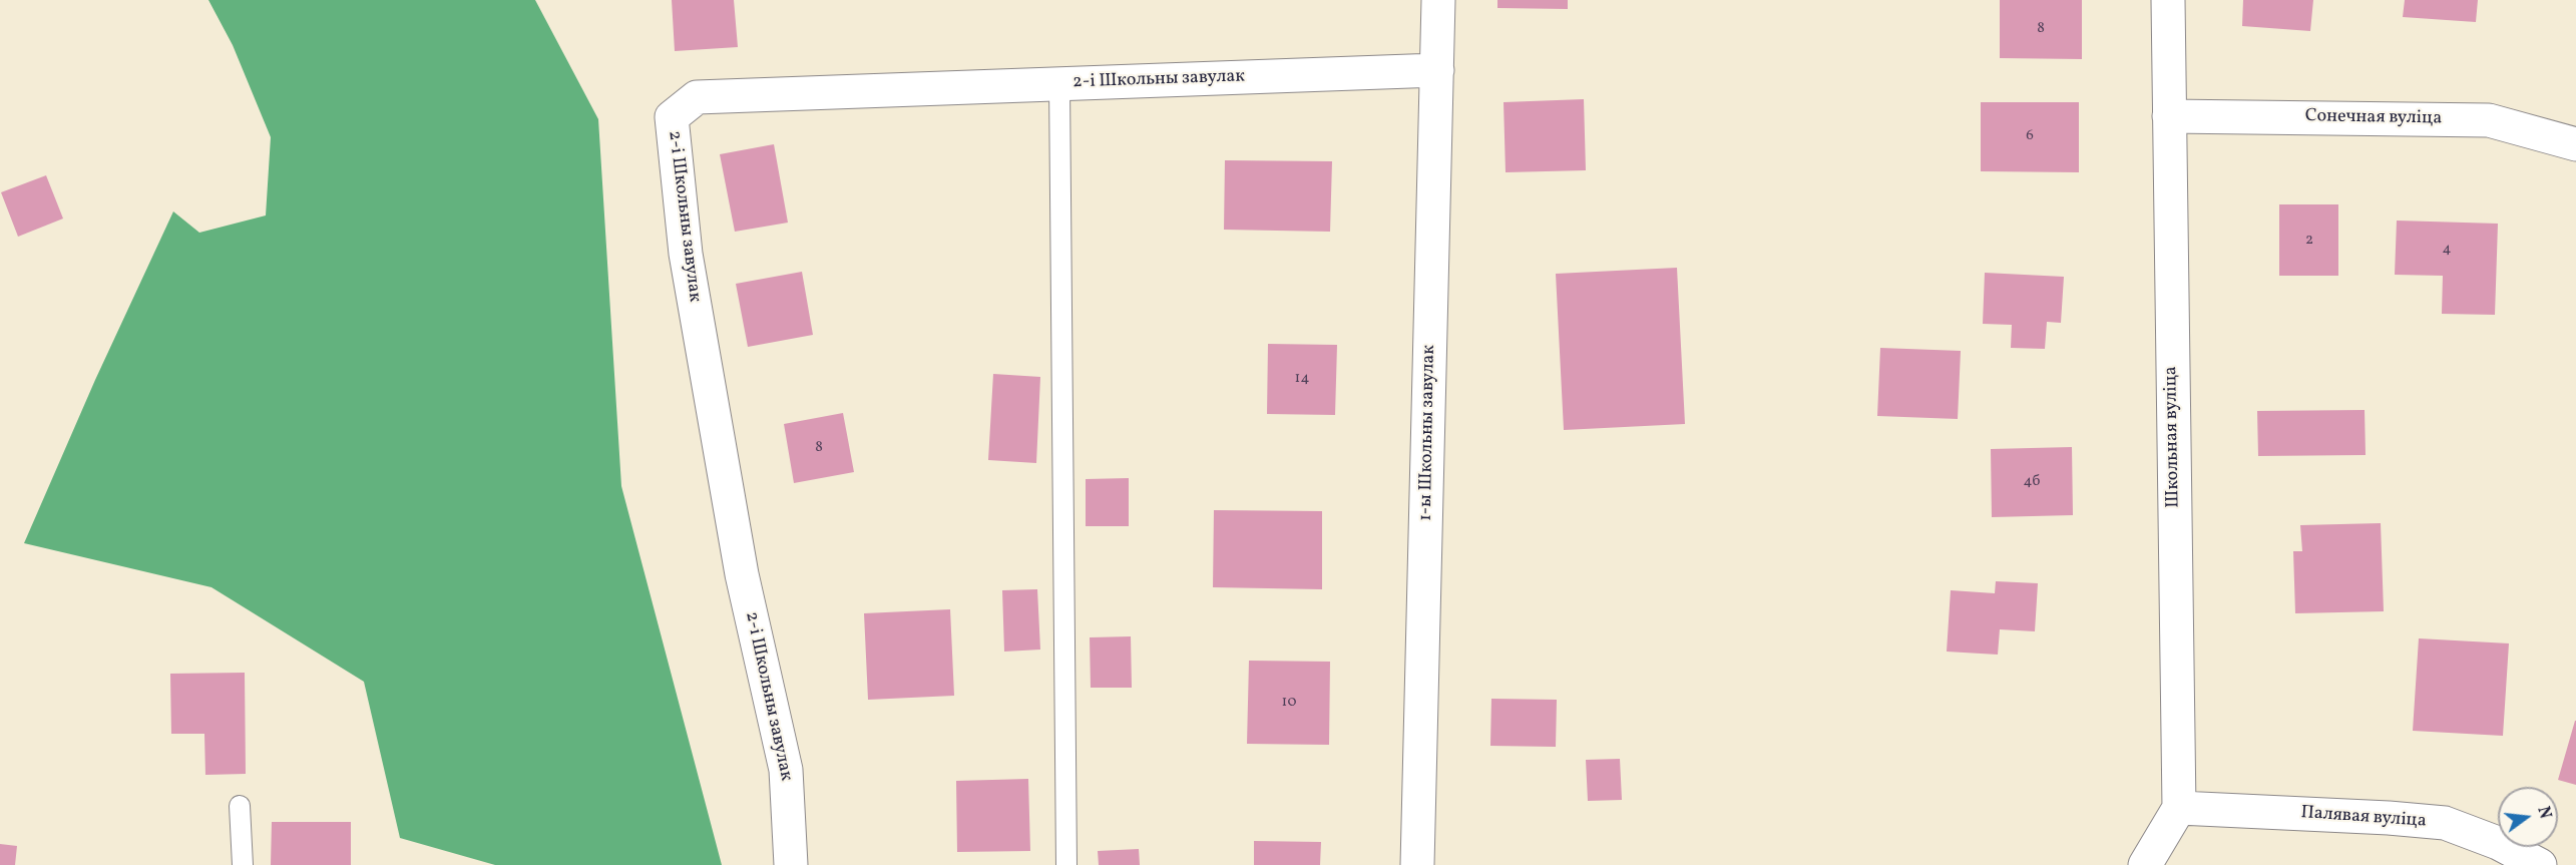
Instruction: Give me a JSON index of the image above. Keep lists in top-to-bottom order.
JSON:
{
  "streets": {
    "street": [
      "2-і Школьны завулак",
      "Сонечная вуліца",
      "1-ы Школьны завулак",
      "Школьная вуліца",
      "Палявая вуліца"
    ]
  },
  "crossings": [
    ["2-і Школьны завулак", "1-ы Школьны завулак"],
    ["Сонечная вуліца", "Школьная вуліца"],
    ["Школьная вуліца", "Палявая вуліца"]
  ],
  "house_numbers": [
    "8",
    "6",
    "2",
    "4",
    "14",
    "8",
    "4б",
    "10"
  ],
  "north": "right"
}
